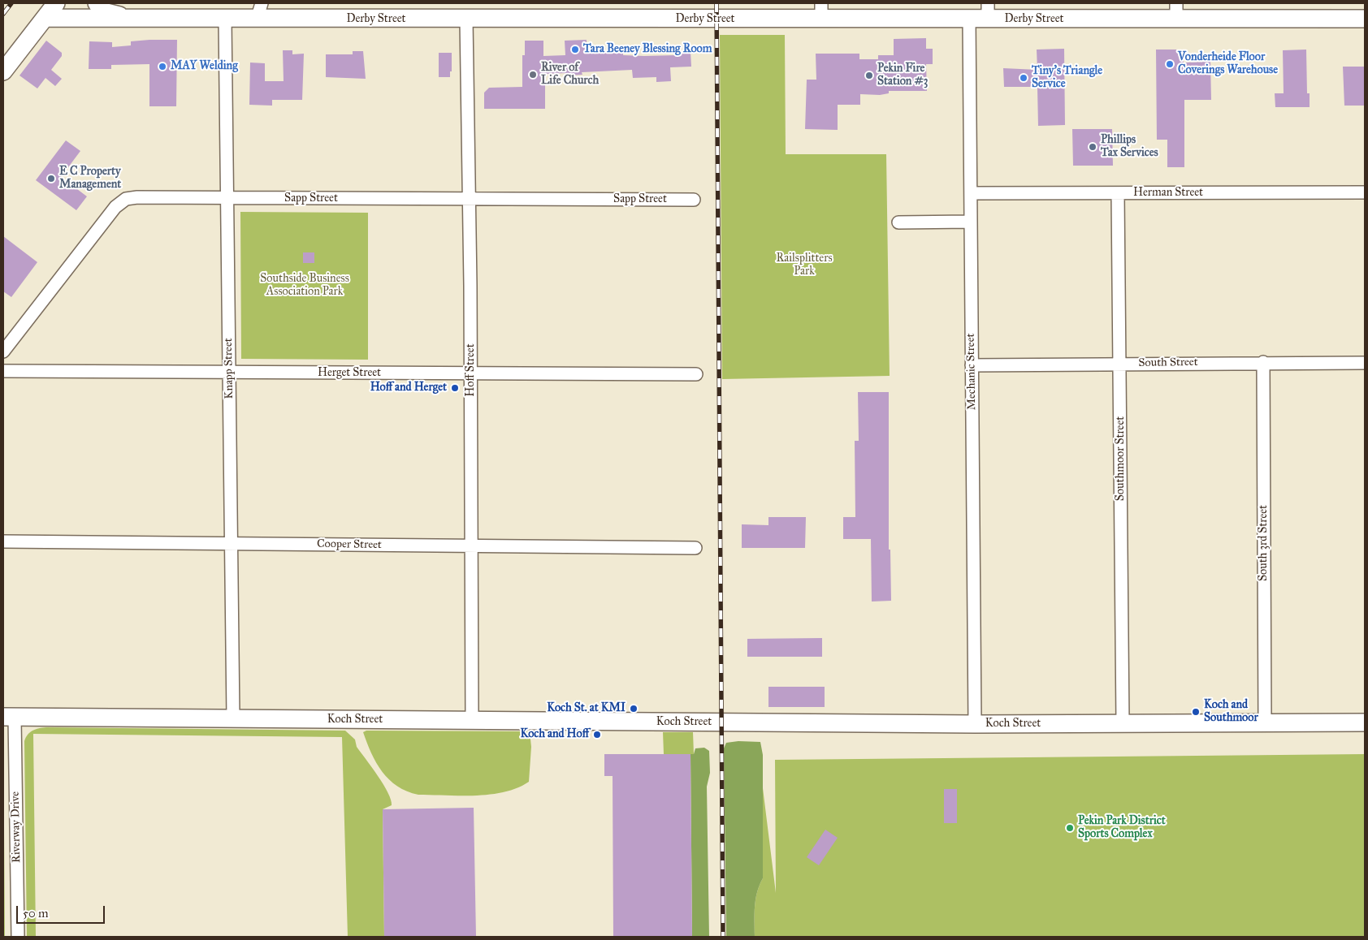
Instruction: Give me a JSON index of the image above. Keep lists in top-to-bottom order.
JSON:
{
  "streets": {
    "main road": ["Derby Street", "Koch Street"],
    "street": [
      "Herman Street",
      "Sapp Street",
      "South Street",
      "Knapp Street",
      "Hoff Street",
      "Mechanic Street",
      "Herget Street",
      "Southmoor Street",
      "South 3rd Street",
      "Cooper Street",
      "Riverway Drive"
    ]
  },
  "crossings": [
    ["Derby Street", "Knapp Street"],
    ["Derby Street", "Hoff Street"],
    ["Derby Street", "Mechanic Street"],
    ["Herman Street", "Mechanic Street"],
    ["Herman Street", "Southmoor Street"],
    ["Sapp Street", "Knapp Street"],
    ["Sapp Street", "Hoff Street"],
    ["South Street", "Mechanic Street"],
    ["South Street", "Southmoor Street"],
    ["South Street", "South 3rd Street"],
    ["Knapp Street", "Herget Street"],
    ["Knapp Street", "Cooper Street"],
    ["Knapp Street", "Koch Street"],
    ["Hoff Street", "Herget Street"],
    ["Hoff Street", "Cooper Street"],
    ["Hoff Street", "Koch Street"],
    ["Mechanic Street", "Koch Street"],
    ["Southmoor Street", "Koch Street"],
    ["South 3rd Street", "Koch Street"],
    ["Koch Street", "Riverway Drive"]
  ],
  "parks": ["Railsplitters Park", "Southside Business Association Park"],
  "places": [
    "Tara Beeney Blessing Room",
    "Vonderheide Floor Coverings Warehouse",
    "MAY Welding",
    "River of Life Church",
    "Pekin Fire Station #3",
    "Tiny's Triangle Service",
    "Phillips Tax Services",
    "E C Property Management",
    "Hoff and Herget",
    "Koch St. at KMI",
    "Koch and Southmoor",
    "Koch and Hoff",
    "Pekin Park District Sports Complex"
  ],
  "scale_bar": "50 m"
}
